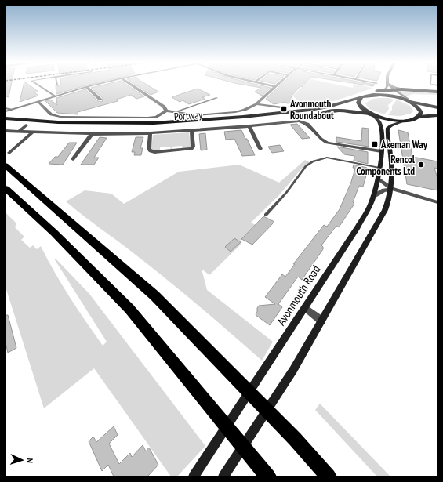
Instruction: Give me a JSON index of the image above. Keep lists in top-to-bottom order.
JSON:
{
  "streets": {
    "highway": ["Portway"],
    "main road": ["Avonmouth Road"]
  },
  "crossings": [
    ["Portway", "Avonmouth Road"]
  ],
  "places": {
    "transit": ["Avonmouth Roundabout", "Akeman Way"],
    "other": ["Rencol Components Ltd"]
  },
  "north": "right"
}
